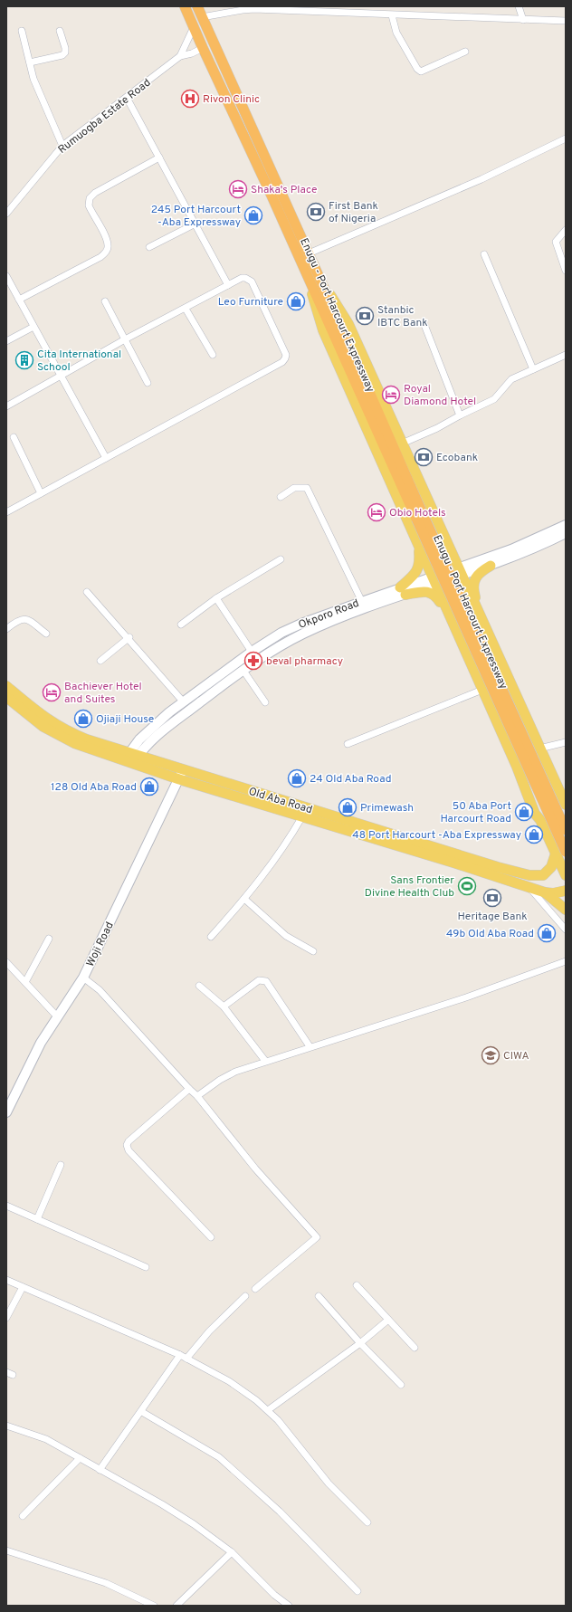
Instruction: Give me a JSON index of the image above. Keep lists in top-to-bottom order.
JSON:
{
  "streets": {
    "highway": ["Enugu - Port Harcourt Expressway"],
    "main road": ["Okporo Road", "Old Aba Road", "Woji Road"],
    "street": ["Rumuogba Estate Road"]
  },
  "crossings": [
    ["Rumuogba Estate Road", "Enugu - Port Harcourt Expressway"],
    ["Enugu - Port Harcourt Expressway", "Old Aba Road"],
    ["Okporo Road", "Old Aba Road"],
    ["Old Aba Road", "Woji Road"]
  ],
  "places": {
    "hospital": ["Rivon Clinic"],
    "hotel": [
      "Shaka's Place",
      "Royal Diamond Hotel",
      "Obio Hotels",
      "Bachiever Hotel and Suites"
    ],
    "bank": [
      "First Bank of Nigeria",
      "Stanbic IBTC Bank",
      "Ecobank",
      "Heritage Bank"
    ],
    "shop": [
      "245 Port Harcourt -Aba Expressway",
      "Leo Furniture",
      "Ojiaji House",
      "24 Old Aba Road",
      "128 Old Aba Road",
      "Primewash",
      "50 Aba Port Harcourt Road",
      "48 Port Harcourt -Aba Expressway",
      "49b Old Aba Road"
    ],
    "building": ["Cita International School"],
    "pharmacy": ["beval pharmacy"],
    "sports": ["Sans Frontier Divine Health Club"],
    "school or university": ["CIWA"]
  }
}
